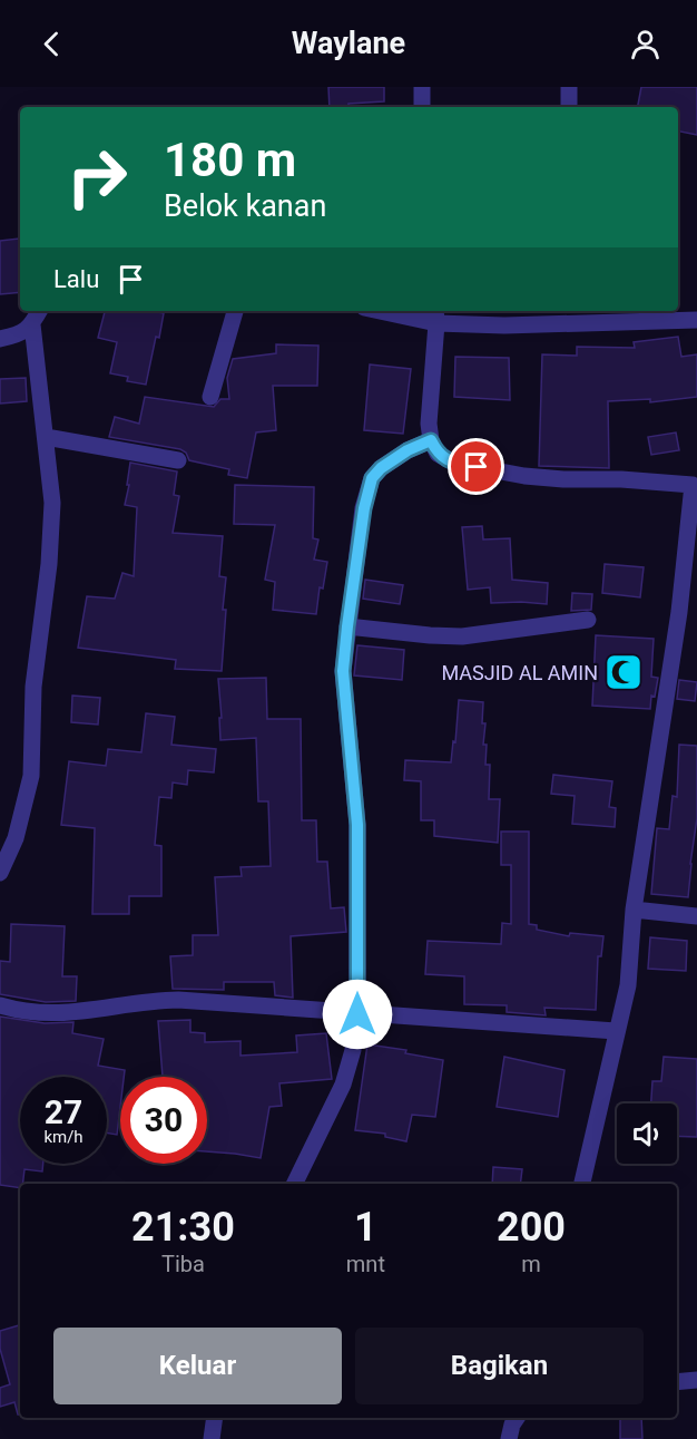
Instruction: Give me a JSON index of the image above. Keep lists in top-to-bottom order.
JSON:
{
  "places": {
    "mosque": ["MASJID AL AMIN"]
  },
  "page": {
    "header": "Waylane",
    "turn": ["180 m", "Belok kanan"],
    "then": "Lalu",
    "speed": "27 km/h",
    "limit": "30",
    "eta": [
      "21:30",
      "Tiba",
      "1",
      "mnt",
      "200",
      "m"
    ],
    "buttons": ["Keluar", "Bagikan"]
  }
}
